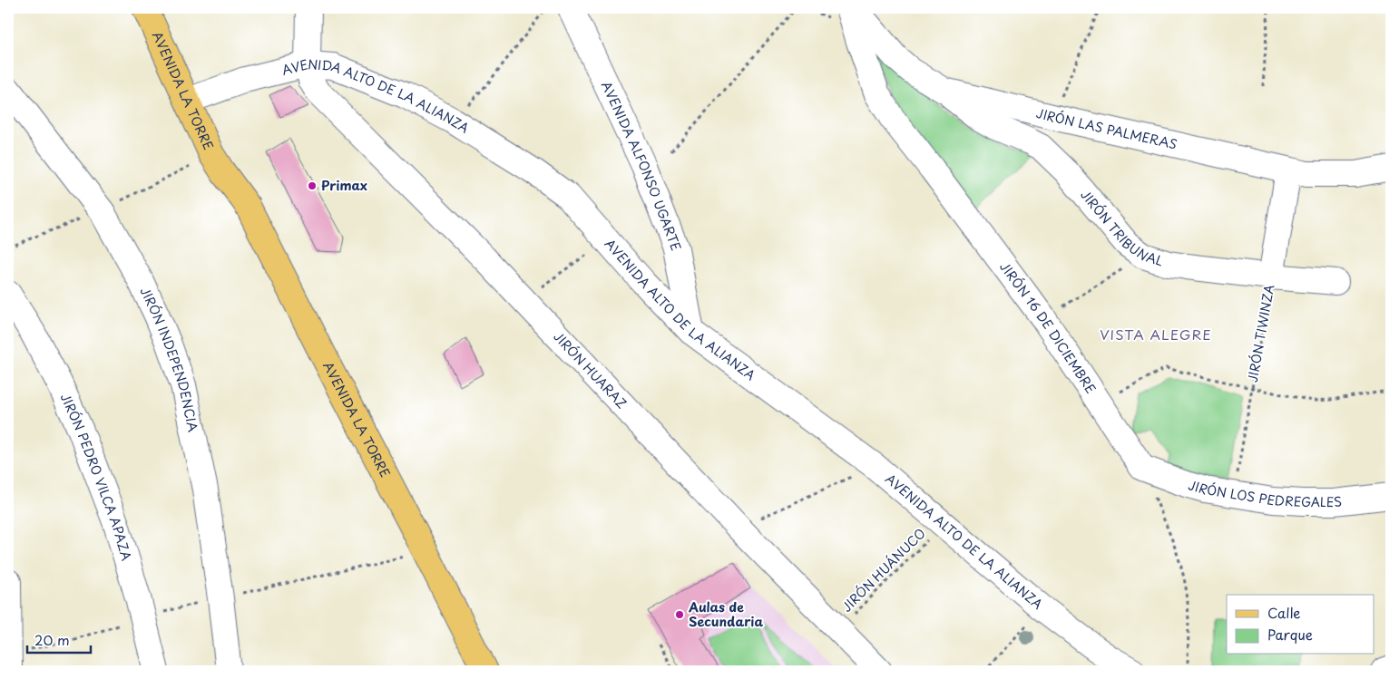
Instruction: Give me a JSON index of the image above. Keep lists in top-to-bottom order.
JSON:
{
  "streets": {
    "main road": ["AVENIDA LA TORRE"],
    "street": [
      "AVENIDA ALTO DE LA ALIANZA",
      "JIRÓN LAS PALMERAS",
      "AVENIDA ALFONSO UGARTE",
      "JIRÓN TRIBUNAL",
      "JIRÓN 16 DE DICIEMBRE",
      "JIRÓN TIWINZA",
      "JIRÓN INDEPENDENCIA",
      "JIRÓN HUARAZ",
      "JIRÓN PEDRO VILCA APAZA",
      "JIRÓN LOS PEDREGALES"
    ],
    "path": ["JIRÓN HUÁNUCO"]
  },
  "crossings": [
    ["AVENIDA LA TORRE", "AVENIDA ALTO DE LA ALIANZA"],
    ["AVENIDA ALTO DE LA ALIANZA", "AVENIDA ALFONSO UGARTE"],
    ["AVENIDA ALTO DE LA ALIANZA", "JIRÓN HUARAZ"],
    ["AVENIDA ALTO DE LA ALIANZA", "JIRÓN HUÁNUCO"],
    ["JIRÓN LAS PALMERAS", "JIRÓN TRIBUNAL"],
    ["JIRÓN LAS PALMERAS", "JIRÓN TIWINZA"],
    ["JIRÓN TRIBUNAL", "JIRÓN TIWINZA"],
    ["JIRÓN 16 DE DICIEMBRE", "JIRÓN LOS PEDREGALES"],
    ["JIRÓN TIWINZA", "JIRÓN LOS PEDREGALES"],
    ["JIRÓN HUARAZ", "JIRÓN HUÁNUCO"]
  ],
  "districts": ["VISTA ALEGRE"],
  "places": ["Primax", "Aulas de Secundaria"],
  "legend": ["Calle", "Parque"],
  "scale_bar": "20 m"
}
